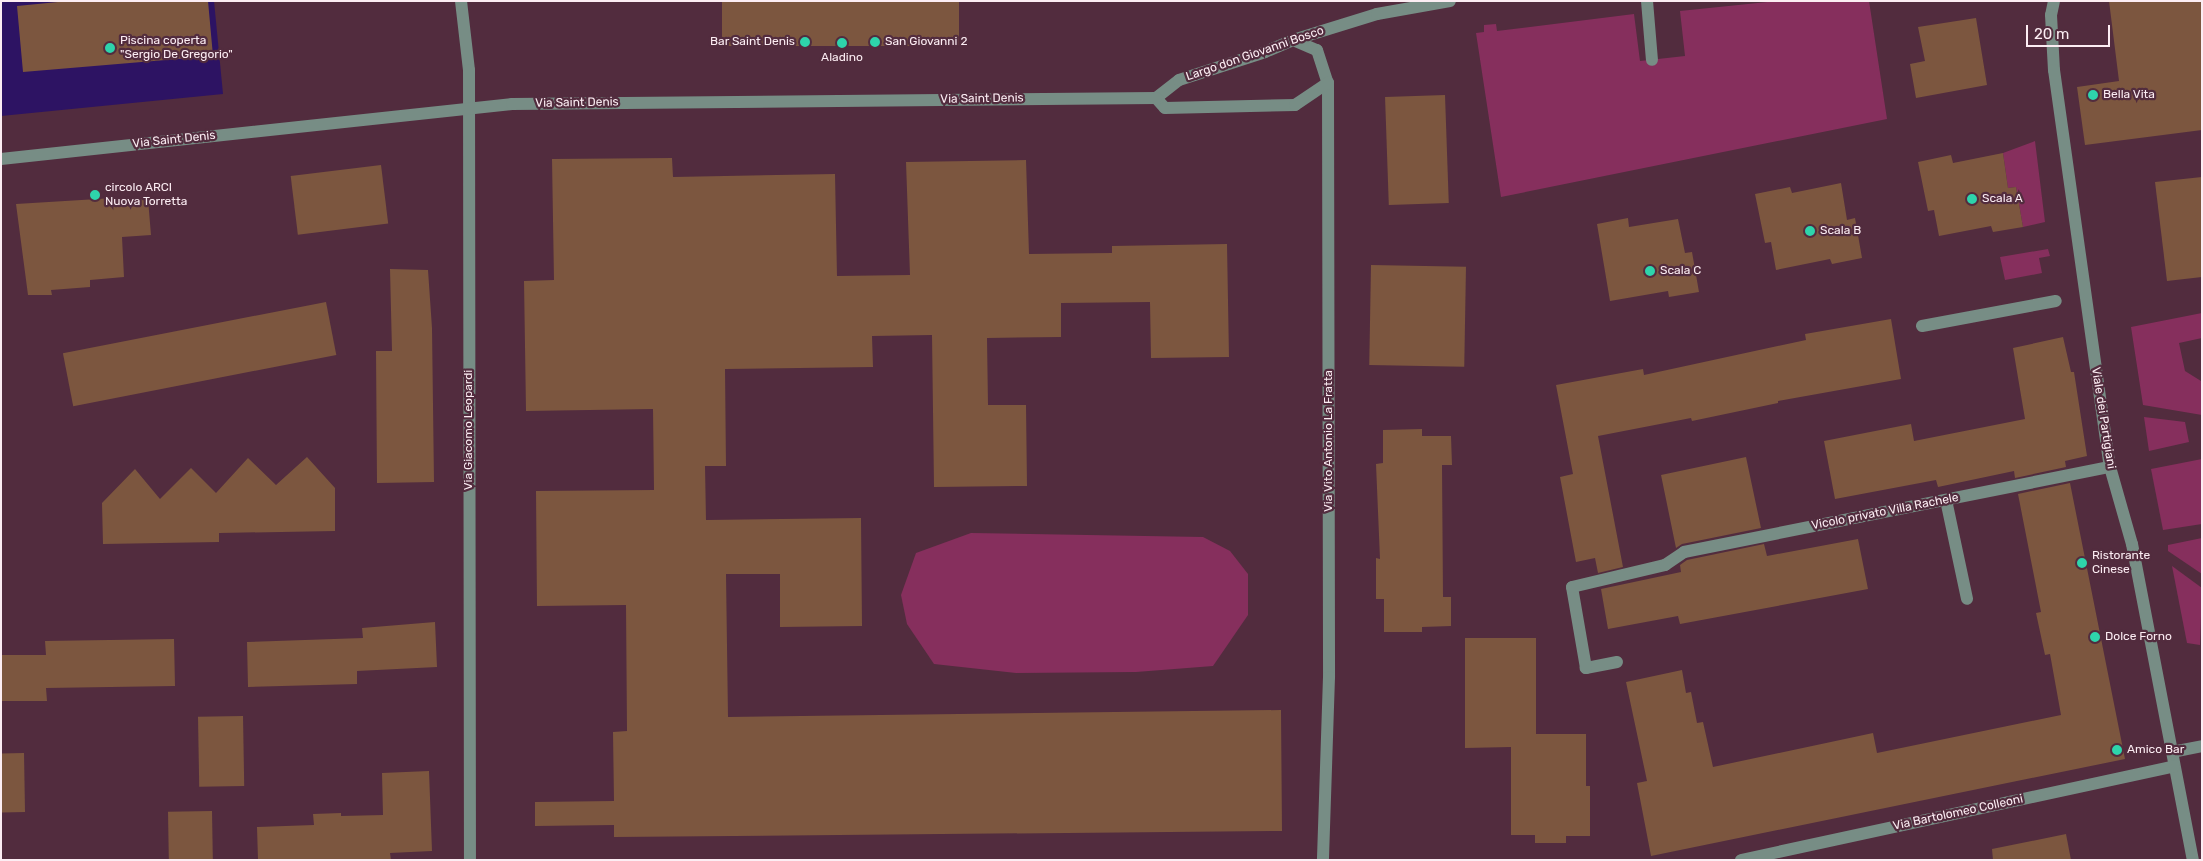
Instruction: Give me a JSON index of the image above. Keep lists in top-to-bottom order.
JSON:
{
  "streets": {
    "street": [
      "Largo don Giovanni Bosco",
      "Via Saint Denis",
      "Viale dei Partigiani",
      "Via Giacomo Leopardi",
      "Via Vito Antonio La Fratta",
      "Vicolo privato Villa Rachele",
      "Via Bartolomeo Colleoni"
    ]
  },
  "crossings": [
    ["Largo don Giovanni Bosco", "Via Saint Denis"],
    ["Largo don Giovanni Bosco", "Via Vito Antonio La Fratta"],
    ["Via Saint Denis", "Via Giacomo Leopardi"],
    ["Viale dei Partigiani", "Vicolo privato Villa Rachele"],
    ["Viale dei Partigiani", "Via Bartolomeo Colleoni"]
  ],
  "places": [
    "Bar Saint Denis",
    "San Giovanni 2",
    "Aladino",
    "Piscina coperta \"Sergio De Gregorio\"",
    "Bella Vita",
    "circolo ARCI Nuova Torretta",
    "Scala A",
    "Scala B",
    "Scala C",
    "Ristorante Cinese",
    "Dolce Forno",
    "Amico Bar"
  ],
  "scale_bar": "20 m"
}
